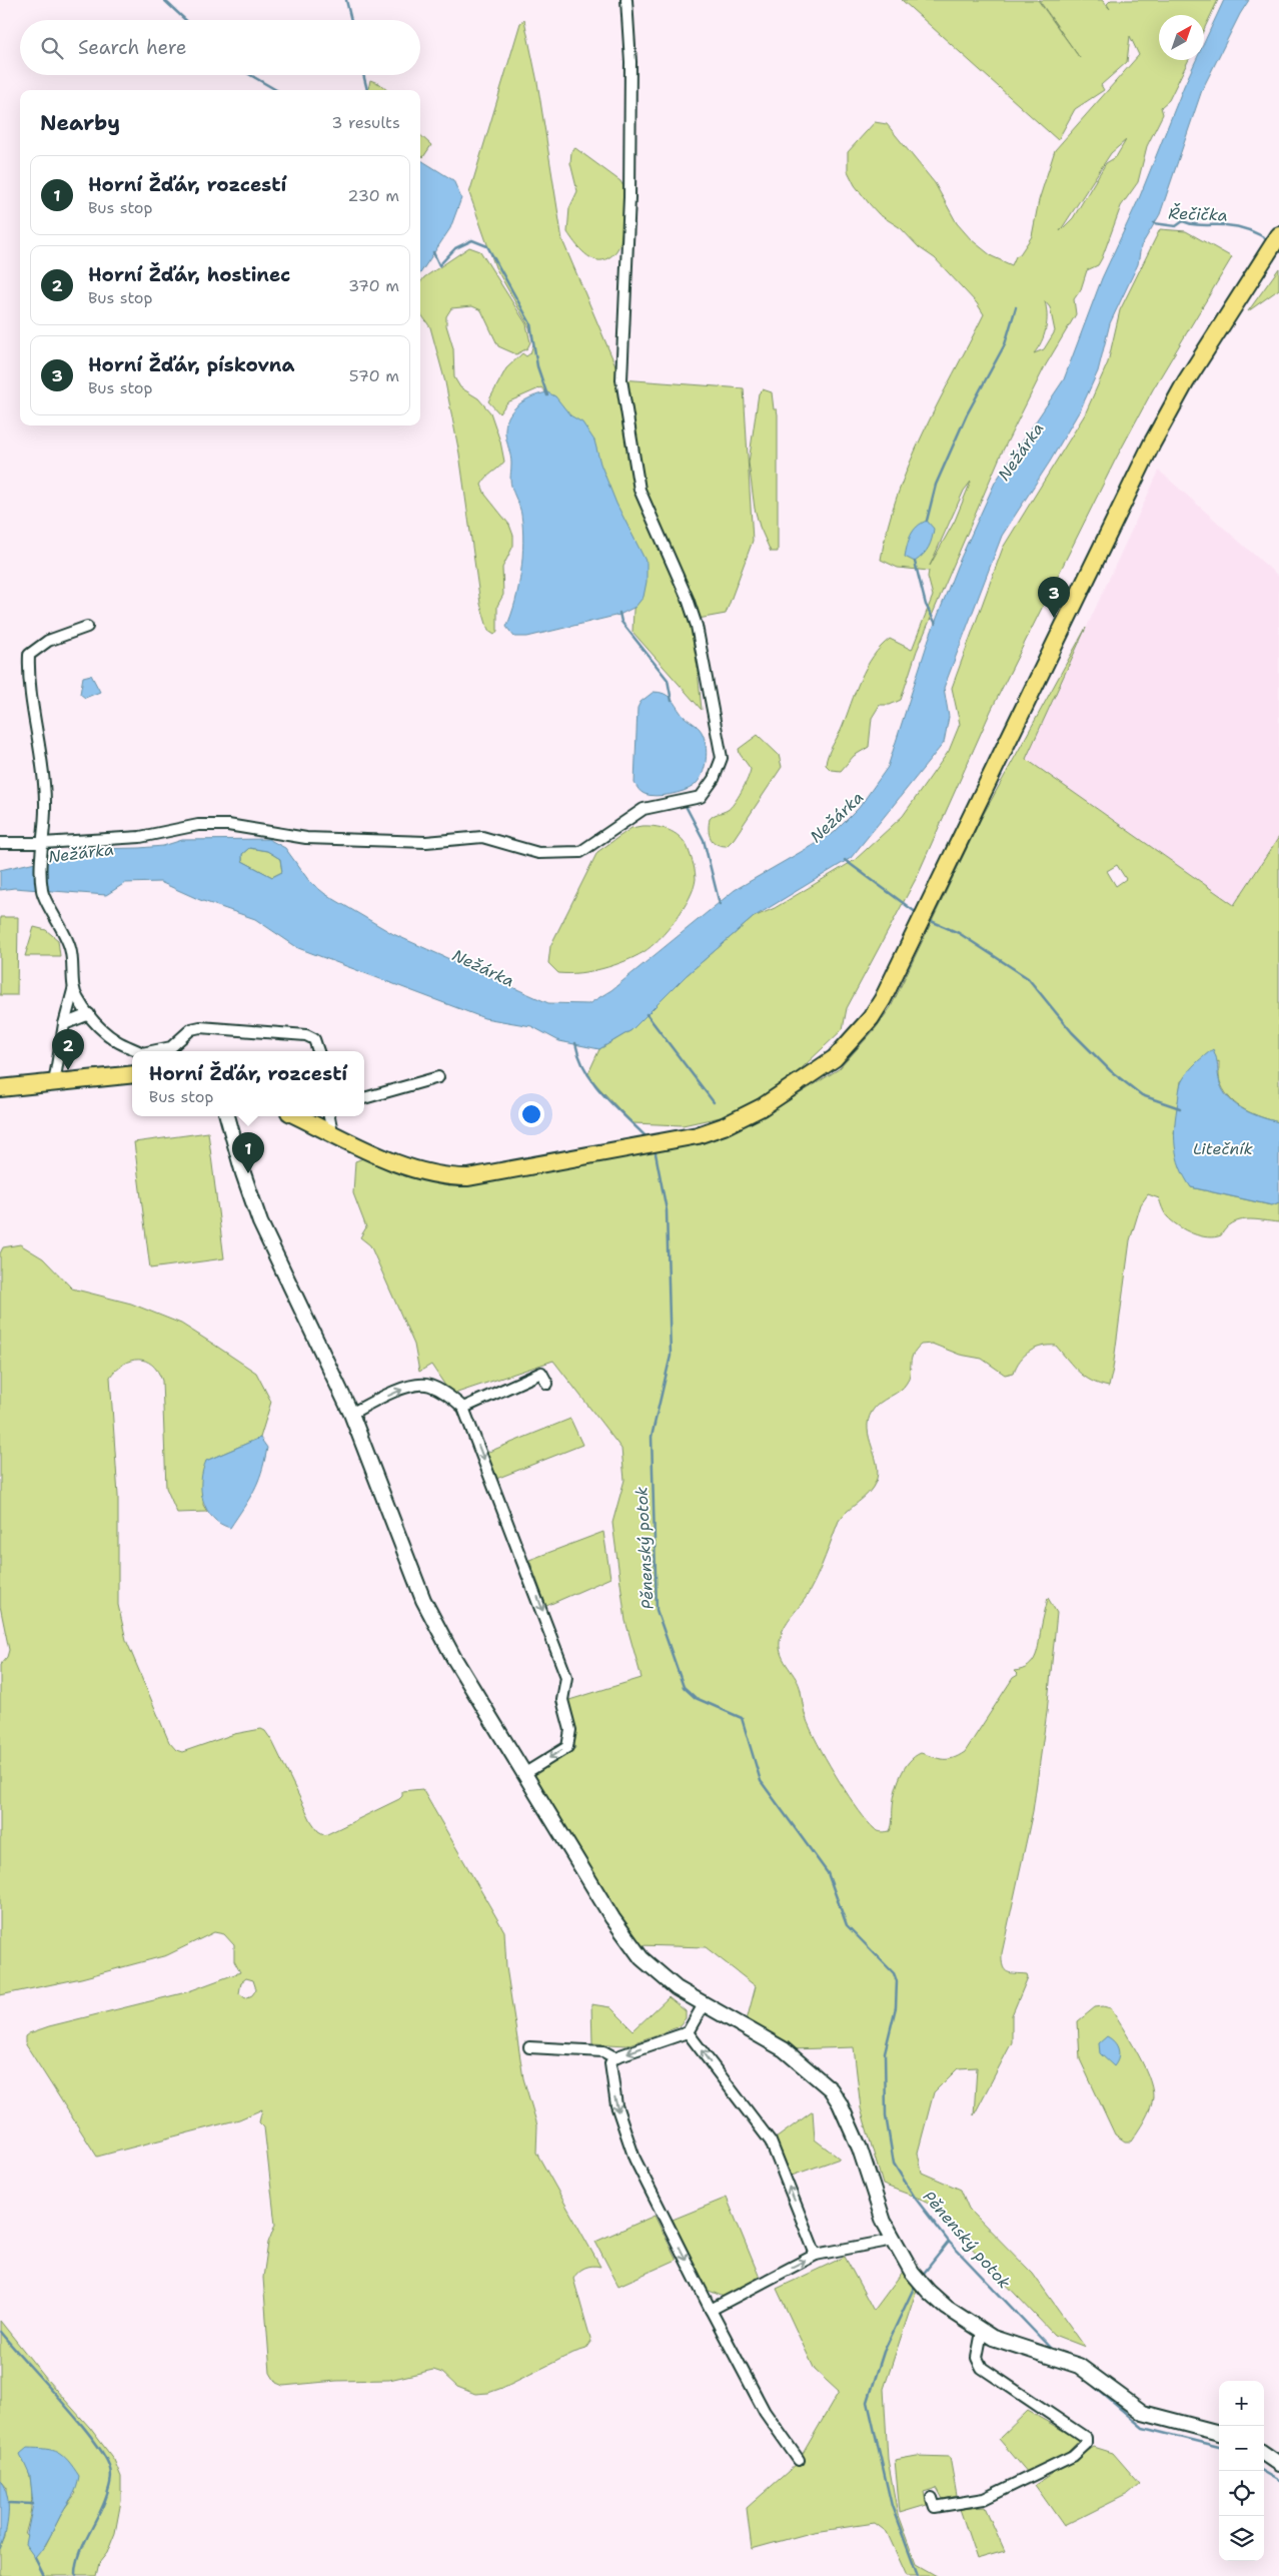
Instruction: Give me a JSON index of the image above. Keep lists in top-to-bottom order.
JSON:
{
  "water": [
    "Řečička",
    "Nežárka",
    "Litečník",
    "Pěnenský potok"
  ],
  "north": "top right",
  "page": {
    "search": "Search here",
    "heading": ["Nearby", "3 results"],
    "list": [
      {
        "mark": "1",
        "name": "Horní Žďár, rozcestí",
        "note": "Bus stop",
        "value": "230 m"
      },
      {
        "mark": "2",
        "name": "Horní Žďár, hostinec",
        "note": "Bus stop",
        "value": "370 m"
      },
      {
        "mark": "3",
        "name": "Horní Žďár, pískovna",
        "note": "Bus stop",
        "value": "570 m"
      }
    ],
    "pins": ["3", "2", "1"],
    "popup": ["Horní Žďár, rozcestí", "Bus stop"],
    "map_buttons": ["+", "−"]
  }
}
